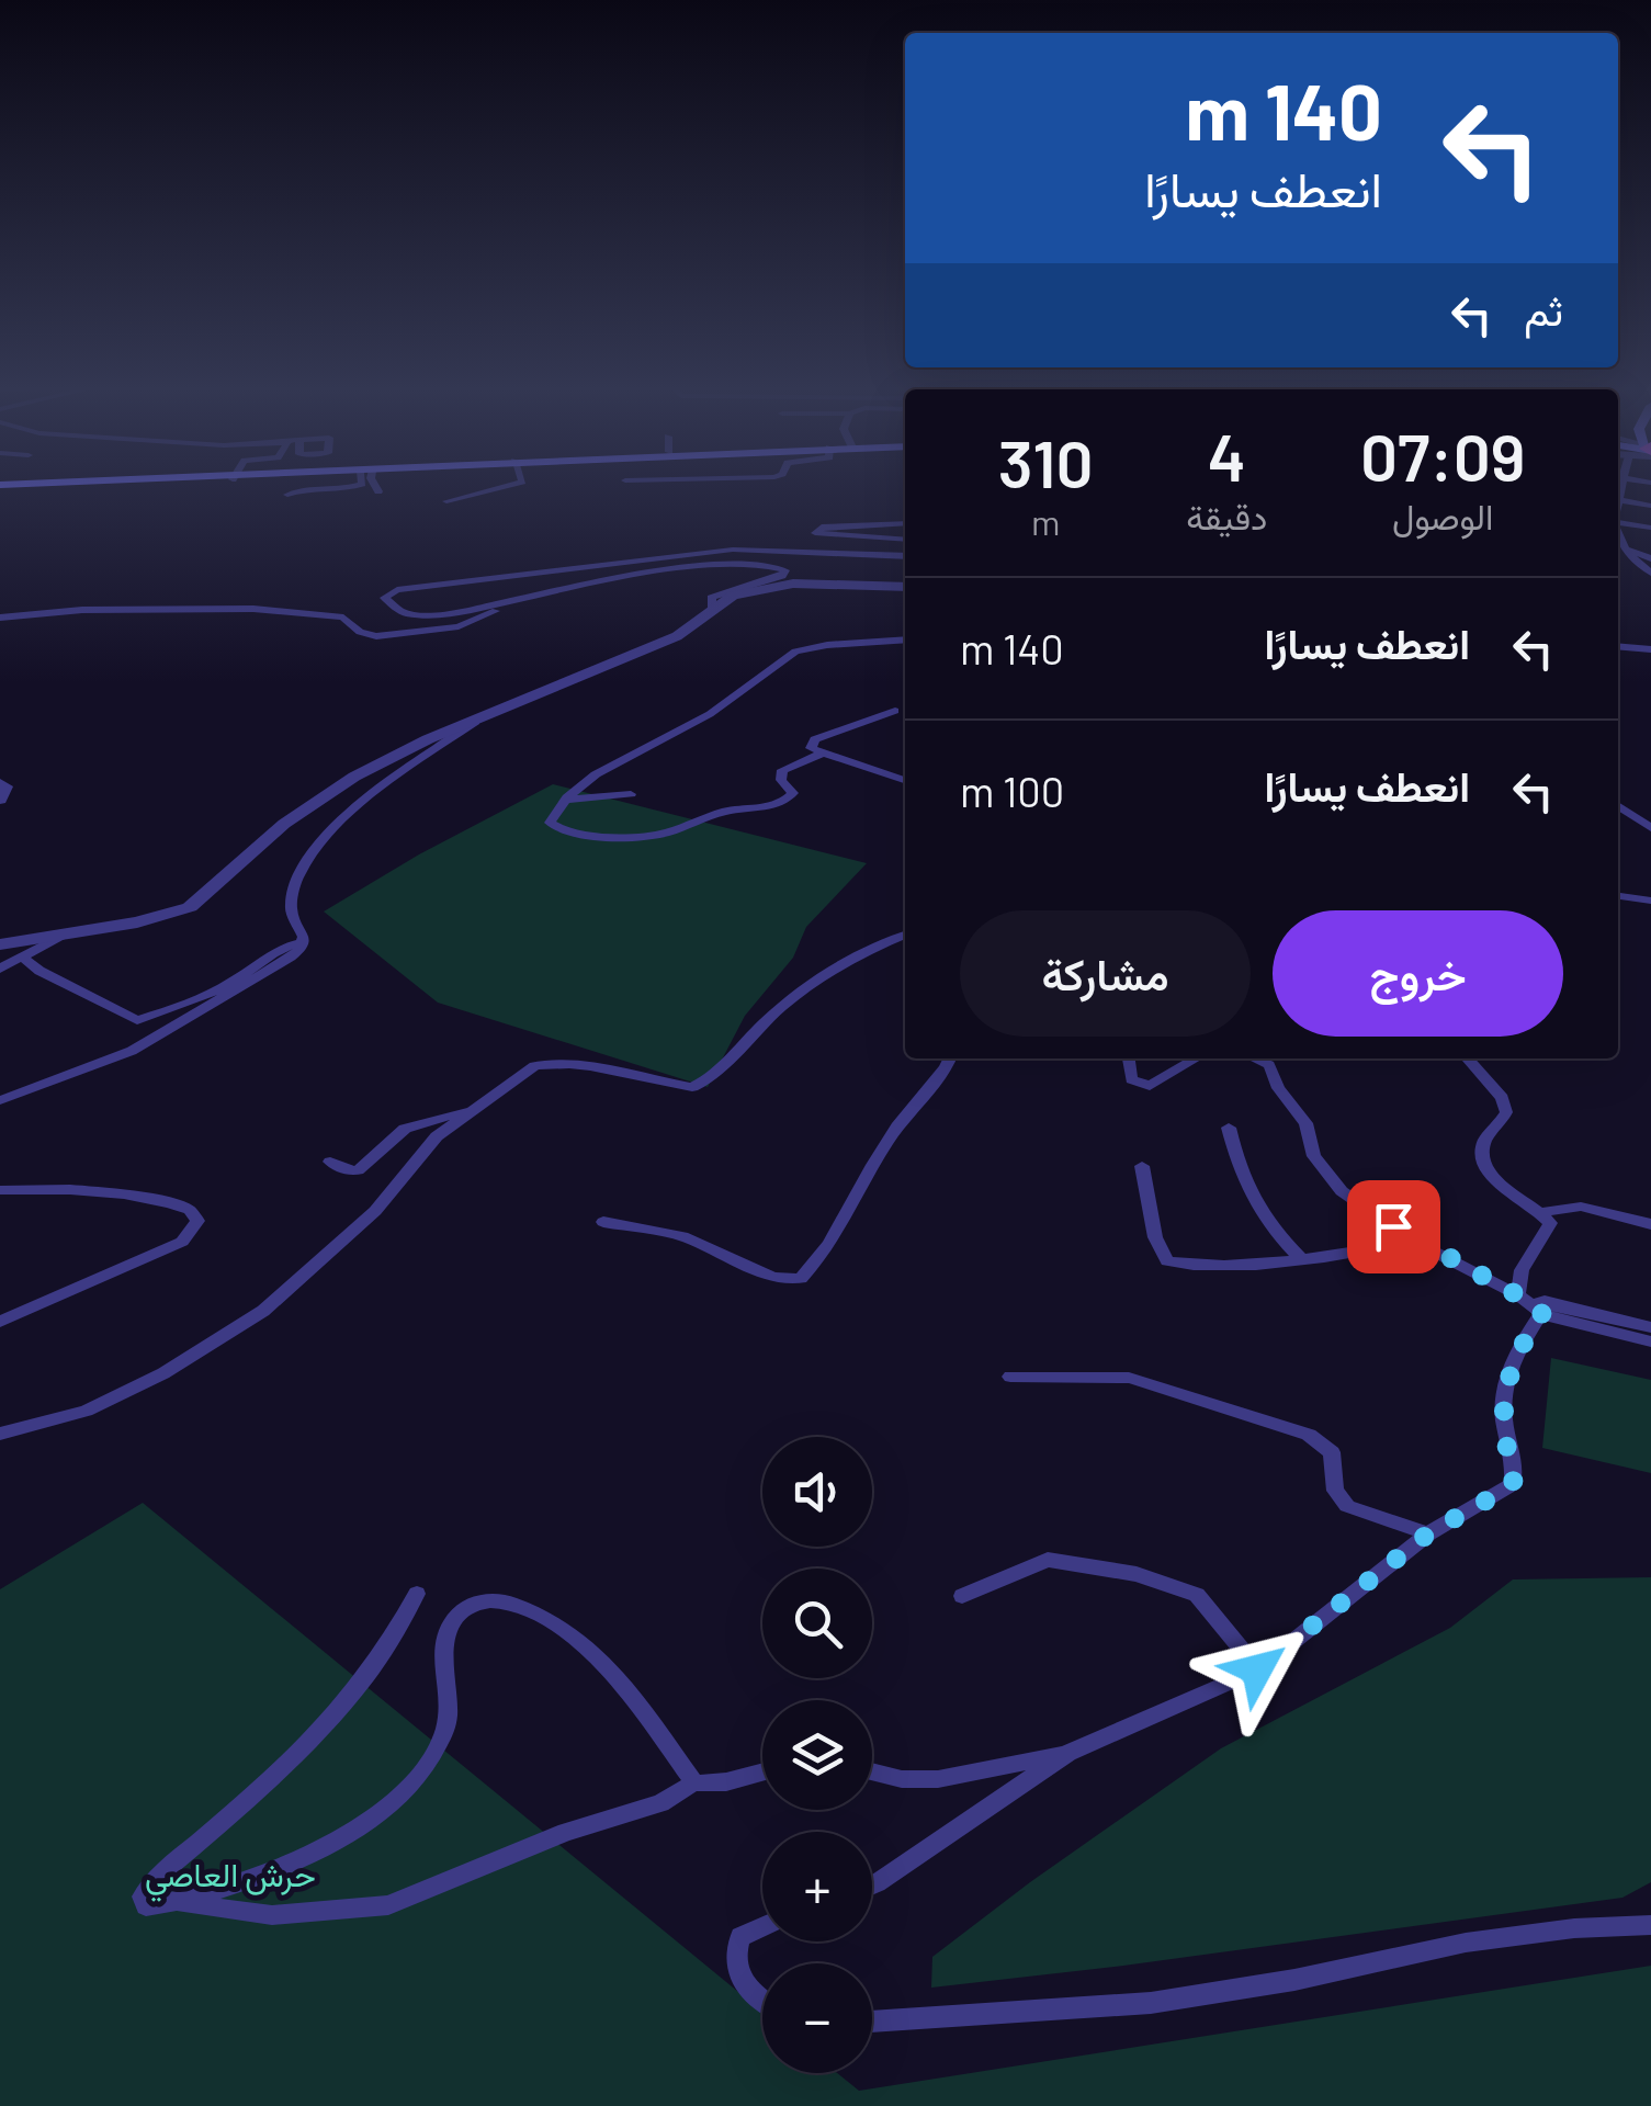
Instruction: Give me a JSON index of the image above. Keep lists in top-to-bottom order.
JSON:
{
  "parks": ["حرش العاصي"],
  "page": {
    "turn": ["140 m", "انعطف يسارًا"],
    "then": "ثم",
    "eta": [
      "07:09",
      "الوصول",
      "4",
      "دقيقة",
      "310",
      "m"
    ],
    "list": [
      {
        "name": "انعطف يسارًا",
        "value": "140 m"
      },
      {
        "name": "انعطف يسارًا",
        "value": "100 m"
      }
    ],
    "buttons": ["خروج", "مشاركة"],
    "map_buttons": ["+", "−"]
  }
}
